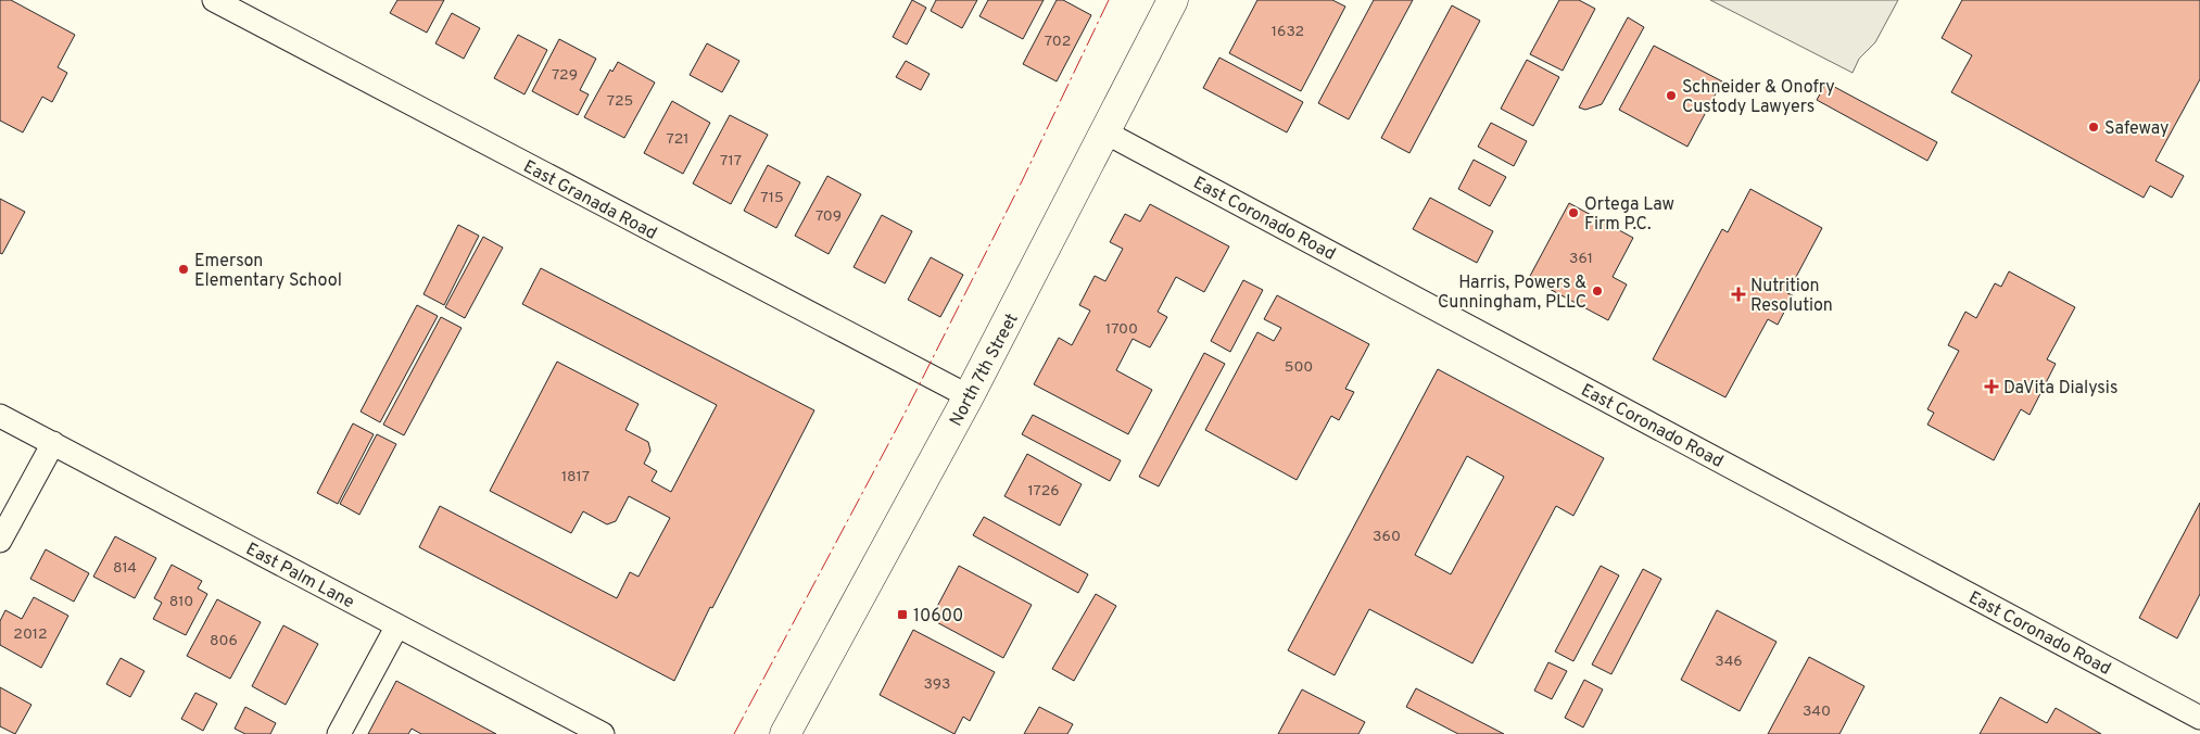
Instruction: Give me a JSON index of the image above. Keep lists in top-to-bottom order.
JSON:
{
  "streets": {
    "main road": ["North 7th Street"],
    "street": ["East Granada Road", "East Coronado Road", "East Palm Lane"]
  },
  "crossings": [
    ["East Granada Road", "North 7th Street"],
    ["East Coronado Road", "North 7th Street"]
  ],
  "places": {
    "other": [
      "Schneider & Onofry Custody Lawyers",
      "Safeway",
      "Ortega Law Firm P.C.",
      "Emerson Elementary School",
      "Harris, Powers & Cunningham, PLLC"
    ],
    "health": ["Nutrition Resolution", "DaVita Dialysis"],
    "transit": ["10600"]
  },
  "house_numbers": [
    "1632",
    "702",
    "729",
    "725",
    "721",
    "717",
    "715",
    "709",
    "361",
    "1700",
    "500",
    "1817",
    "1726",
    "360",
    "814",
    "810",
    "2012",
    "806",
    "346",
    "393",
    "340"
  ]
}
